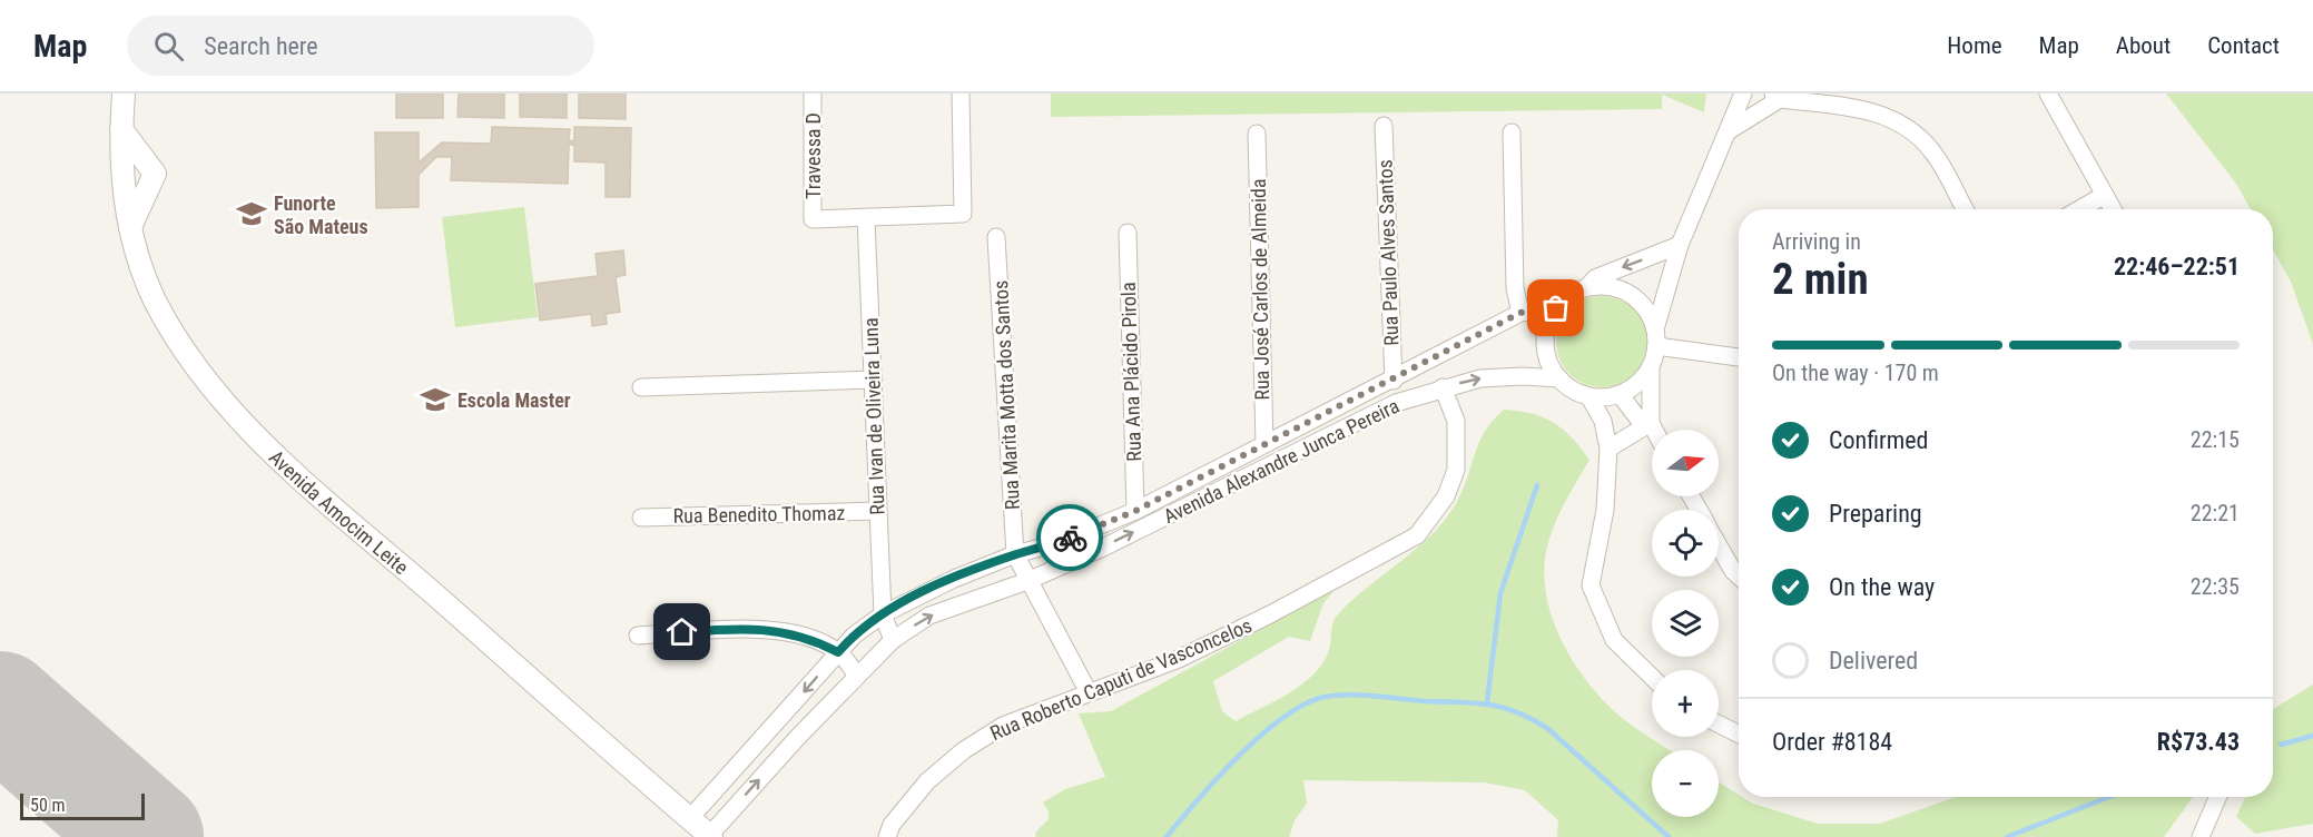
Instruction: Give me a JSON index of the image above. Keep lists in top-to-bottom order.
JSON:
{
  "streets": {
    "street": [
      "Travessa D",
      "Rua Paulo Alves Santos",
      "Rua José Carlos de Almeida",
      "Rua Ana Plácido Pirola",
      "Rua Marita Motta dos Santos",
      "Rua Ivan de Oliveira Luna",
      "Avenida Alexandre Junca Pereira",
      "Avenida Amocim Leite",
      "Rua Benedito Thomaz",
      "Rua Roberto Caputi de Vasconcelos"
    ]
  },
  "crossings": [
    ["Travessa D", "Rua Ivan de Oliveira Luna"],
    ["Rua Paulo Alves Santos", "Avenida Alexandre Junca Pereira"],
    ["Rua José Carlos de Almeida", "Avenida Alexandre Junca Pereira"],
    ["Rua Ana Plácido Pirola", "Avenida Alexandre Junca Pereira"],
    ["Rua Marita Motta dos Santos", "Avenida Alexandre Junca Pereira"],
    ["Rua Ivan de Oliveira Luna", "Avenida Alexandre Junca Pereira"],
    ["Rua Ivan de Oliveira Luna", "Rua Benedito Thomaz"],
    ["Avenida Alexandre Junca Pereira", "Avenida Amocim Leite"],
    ["Avenida Alexandre Junca Pereira", "Rua Roberto Caputi de Vasconcelos"]
  ],
  "places": {
    "school or university": ["Funorte São Mateus", "Escola Master"]
  },
  "scale_bar": "50 m",
  "north": "right",
  "page": {
    "header": "Map",
    "search": "Search here",
    "nav": [
      "Home",
      "Map",
      "About",
      "Contact"
    ],
    "heading": ["2 min", "Arriving in", "22:46–22:51"],
    "panel": ["Order #8184", "R$73.43"],
    "bar": "On the way · 170 m",
    "list": [
      ["Confirmed", "22:15"],
      ["Preparing", "22:21"],
      ["On the way", "22:35"],
      "Delivered"
    ],
    "map_buttons": ["+", "−"],
    "scale": "50 m"
  }
}
